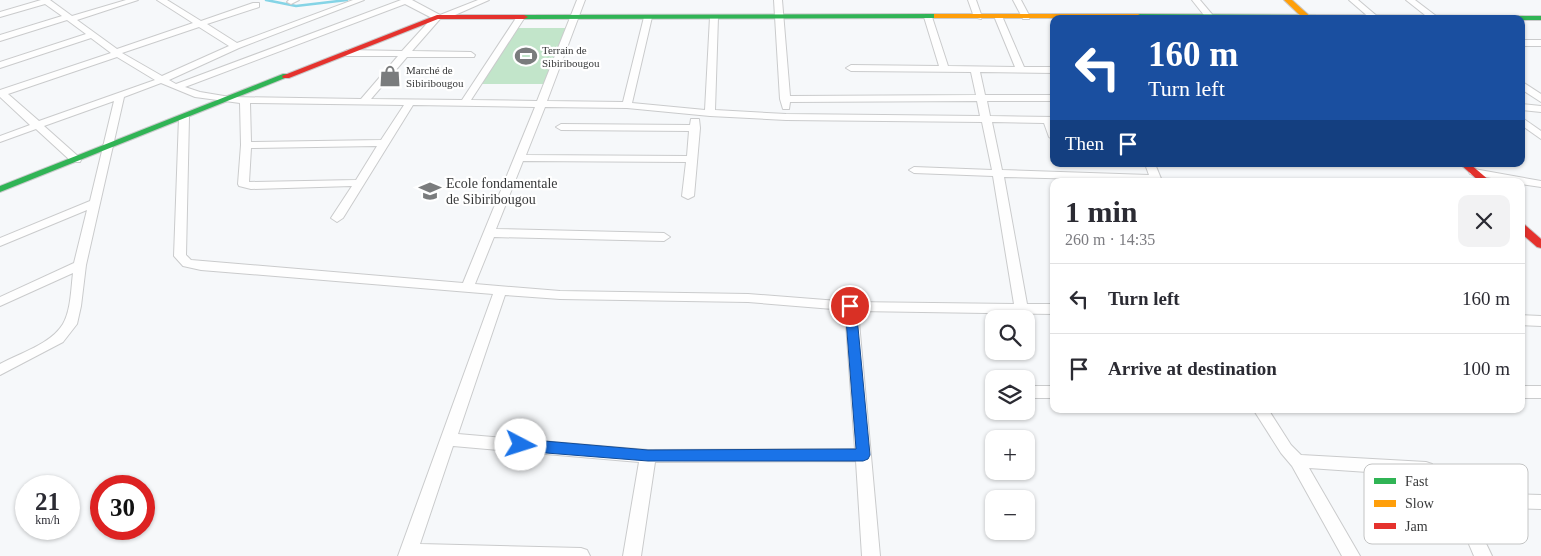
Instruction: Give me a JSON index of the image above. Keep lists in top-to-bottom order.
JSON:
{
  "places": {
    "sports": ["Terrain de Sibiribougou"],
    "shop": ["Marché de Sibiribougou"],
    "school or university": ["Ecole fondamentale de Sibiribougou"]
  },
  "legend": ["Fast", "Slow", "Jam"],
  "page": {
    "turn": ["160 m", "Turn left"],
    "then": "Then",
    "heading": ["1 min", "260 m · 14:35"],
    "list": [
      {
        "name": "Turn left",
        "value": "160 m"
      },
      {
        "name": "Arrive at destination",
        "value": "100 m"
      }
    ],
    "map_buttons": ["+", "−"],
    "speed": "21 km/h",
    "limit": "30"
  }
}
